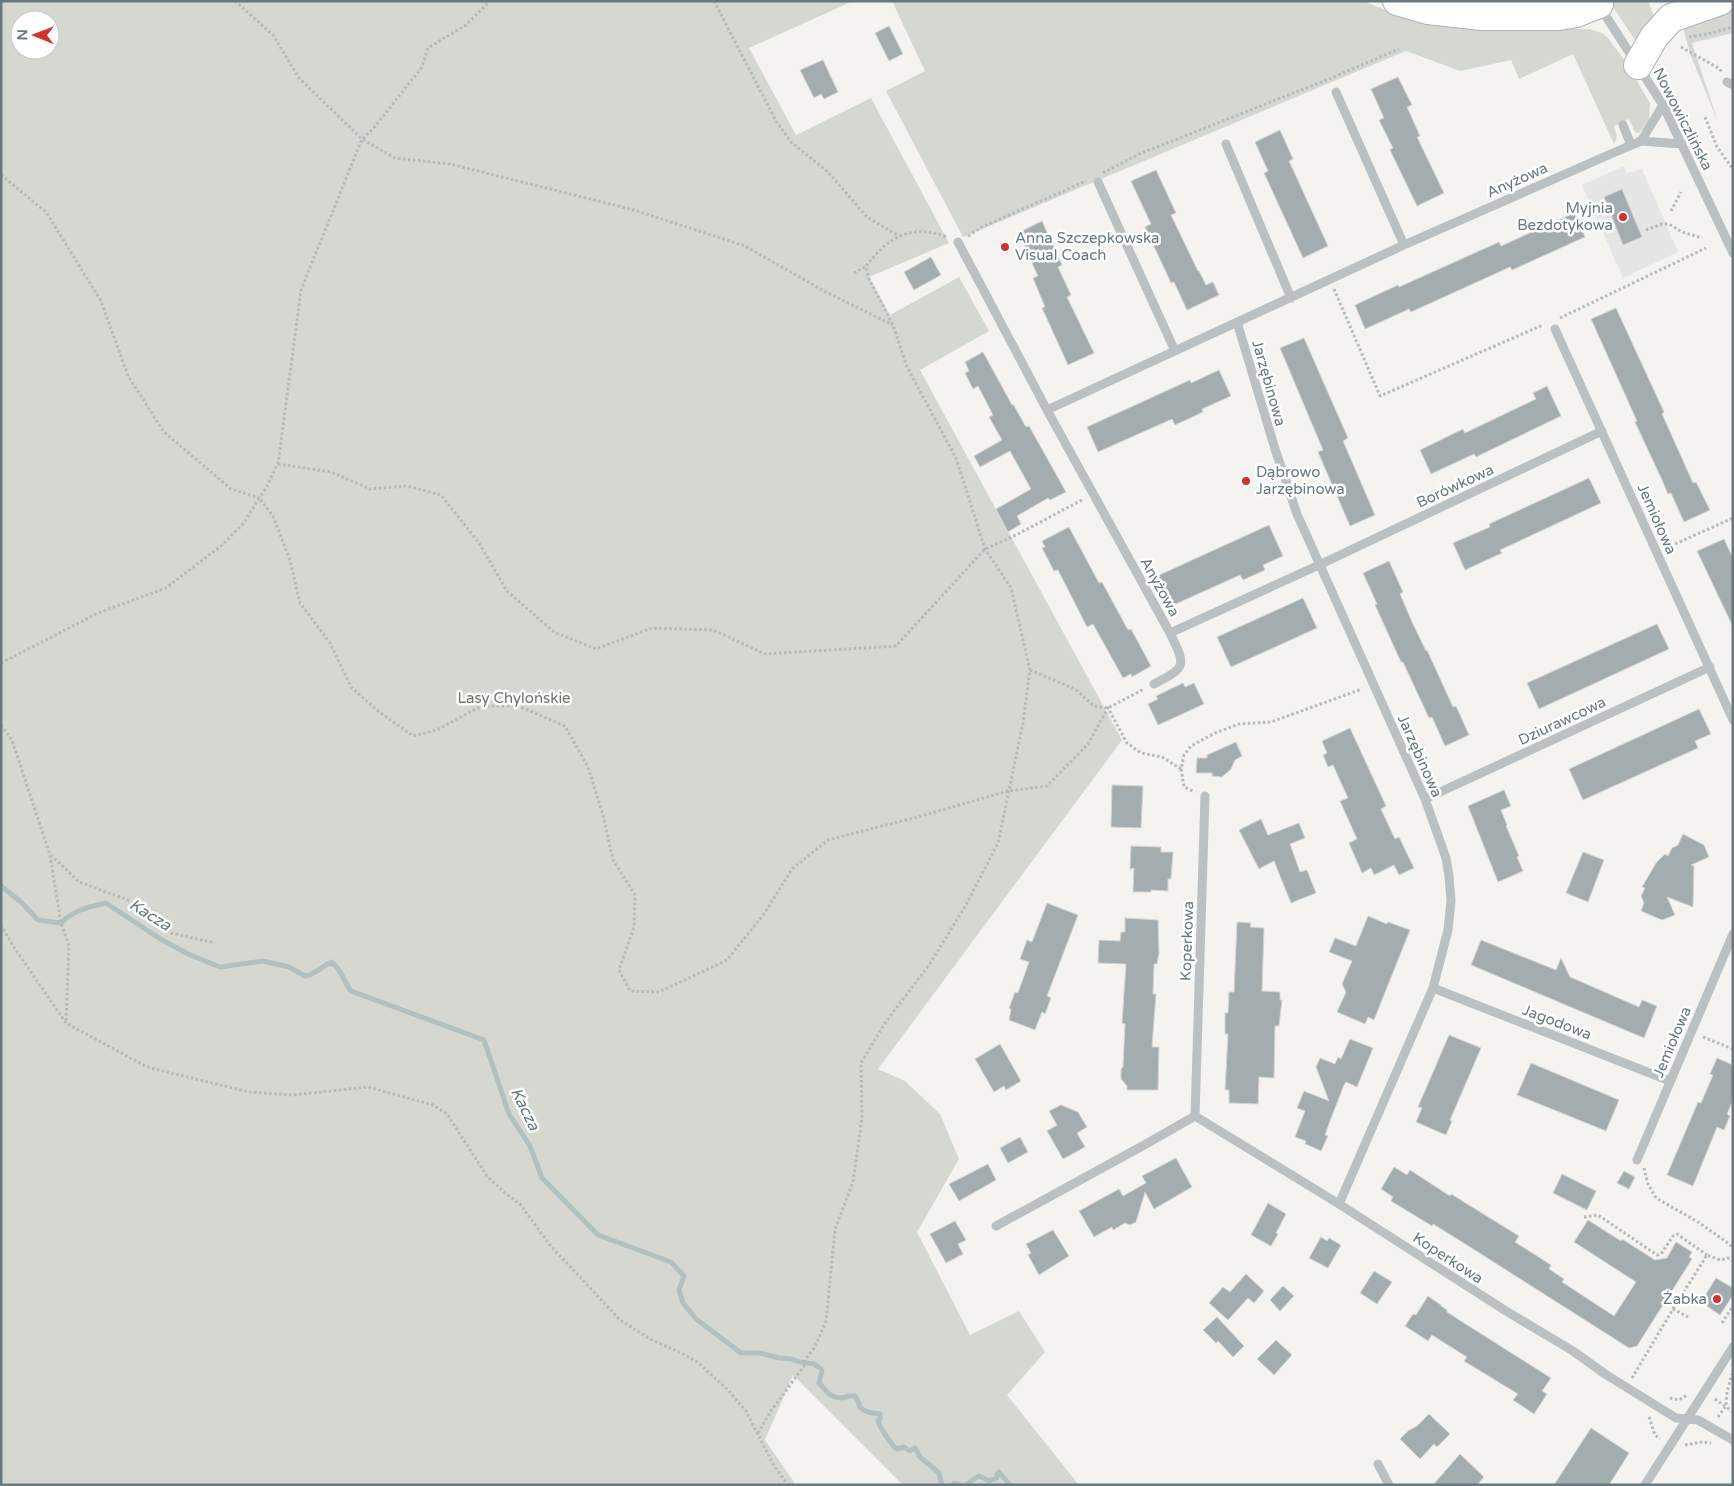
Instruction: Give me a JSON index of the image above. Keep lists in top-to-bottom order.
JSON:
{
  "streets": {
    "street": [
      "Nowowiczlińska",
      "Anyżowa",
      "Jarzębinowa",
      "Borówkowa",
      "Jemiołowa",
      "Dziurawcowa",
      "Koperkowa",
      "Jagodowa"
    ]
  },
  "crossings": [
    ["Anyżowa", "Jarzębinowa"],
    ["Anyżowa", "Borówkowa"],
    ["Jarzębinowa", "Borówkowa"],
    ["Jarzębinowa", "Dziurawcowa"],
    ["Jarzębinowa", "Koperkowa"],
    ["Jarzębinowa", "Jagodowa"],
    ["Borówkowa", "Jemiołowa"],
    ["Jemiołowa", "Dziurawcowa"],
    ["Jemiołowa", "Jagodowa"]
  ],
  "water": ["Kacza"],
  "parks": ["Lasy Chylońskie"],
  "places": [
    "Myjnia Bezdotykowa",
    "Anna Szczepkowska Visual Coach",
    "Dąbrowo Jarzębinowa",
    "Żabka"
  ],
  "north": "left"
}
